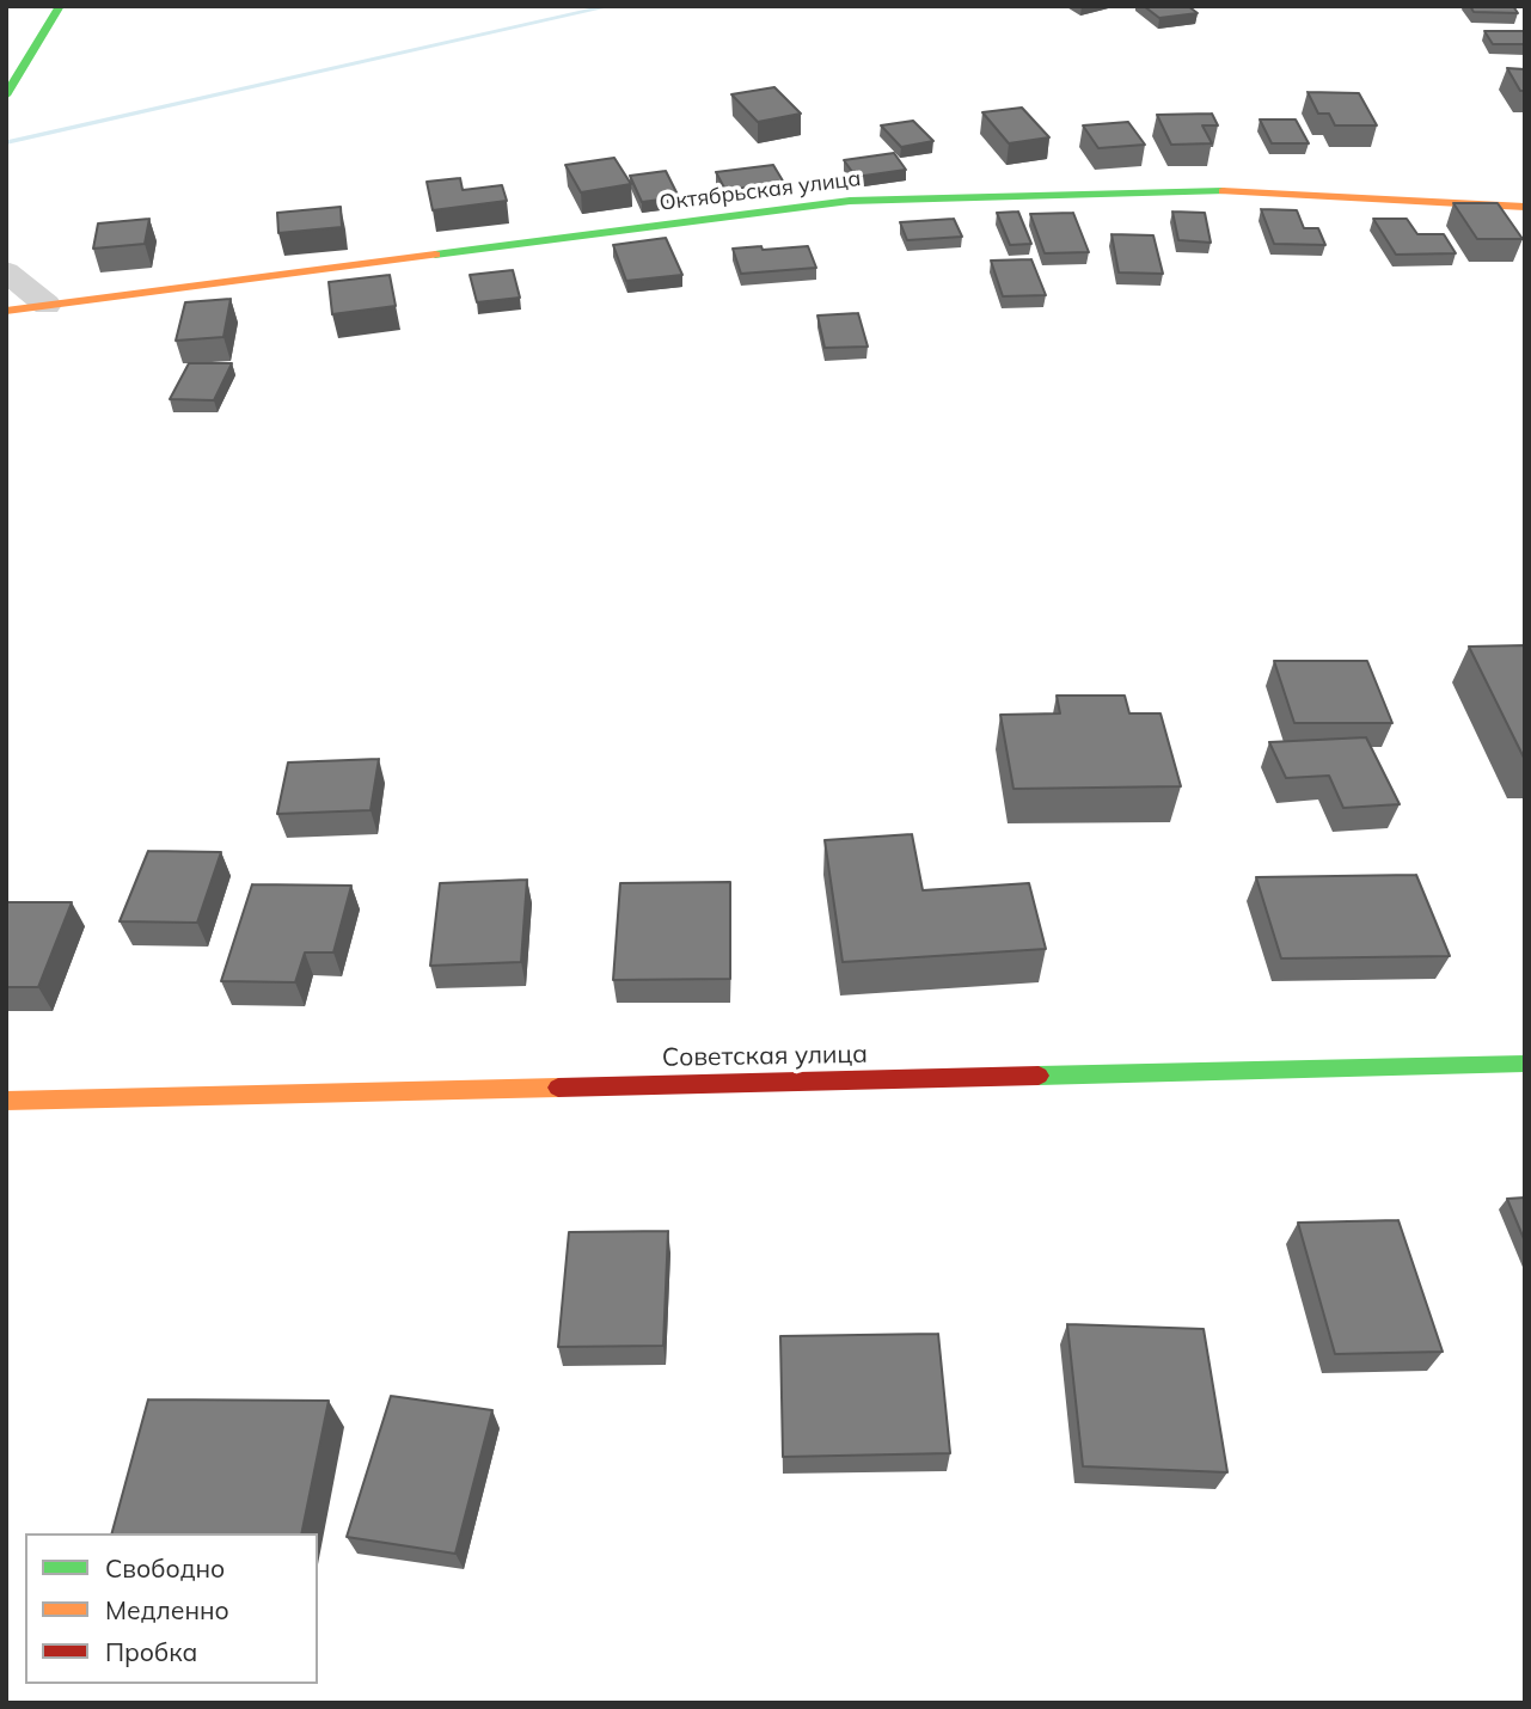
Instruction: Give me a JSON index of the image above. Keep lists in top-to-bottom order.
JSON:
{
  "streets": {
    "street": ["Октябрьская улица", "Советская улица"]
  },
  "legend": ["Свободно", "Медленно", "Пробка"]
}
